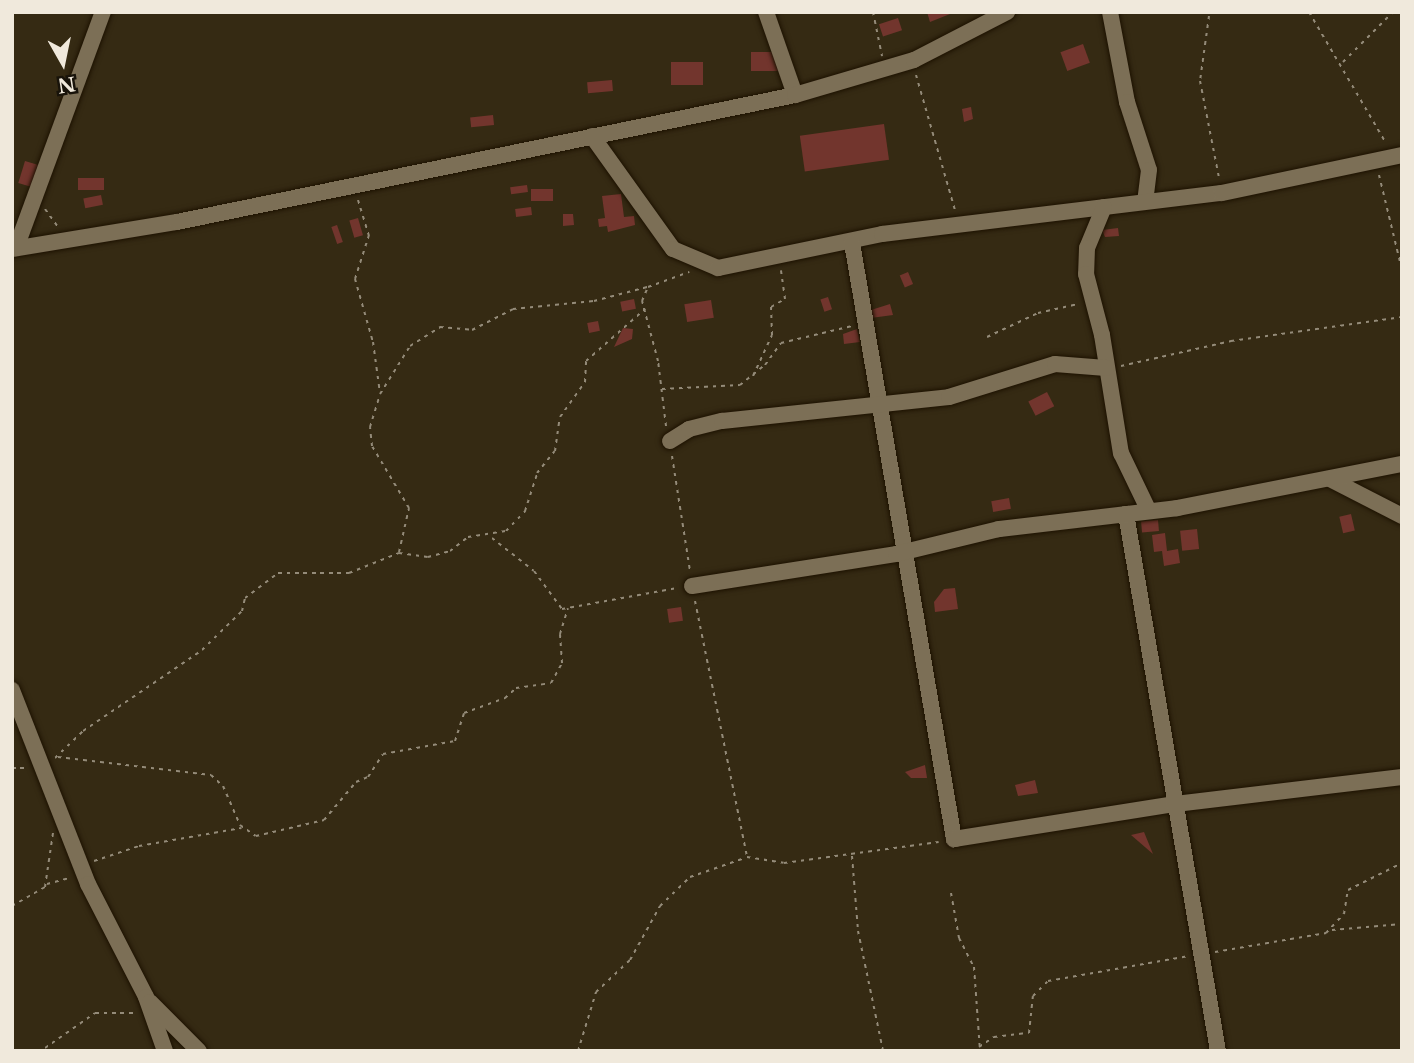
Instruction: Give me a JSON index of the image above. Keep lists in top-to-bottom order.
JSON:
{
  "north": "bottom"
}
